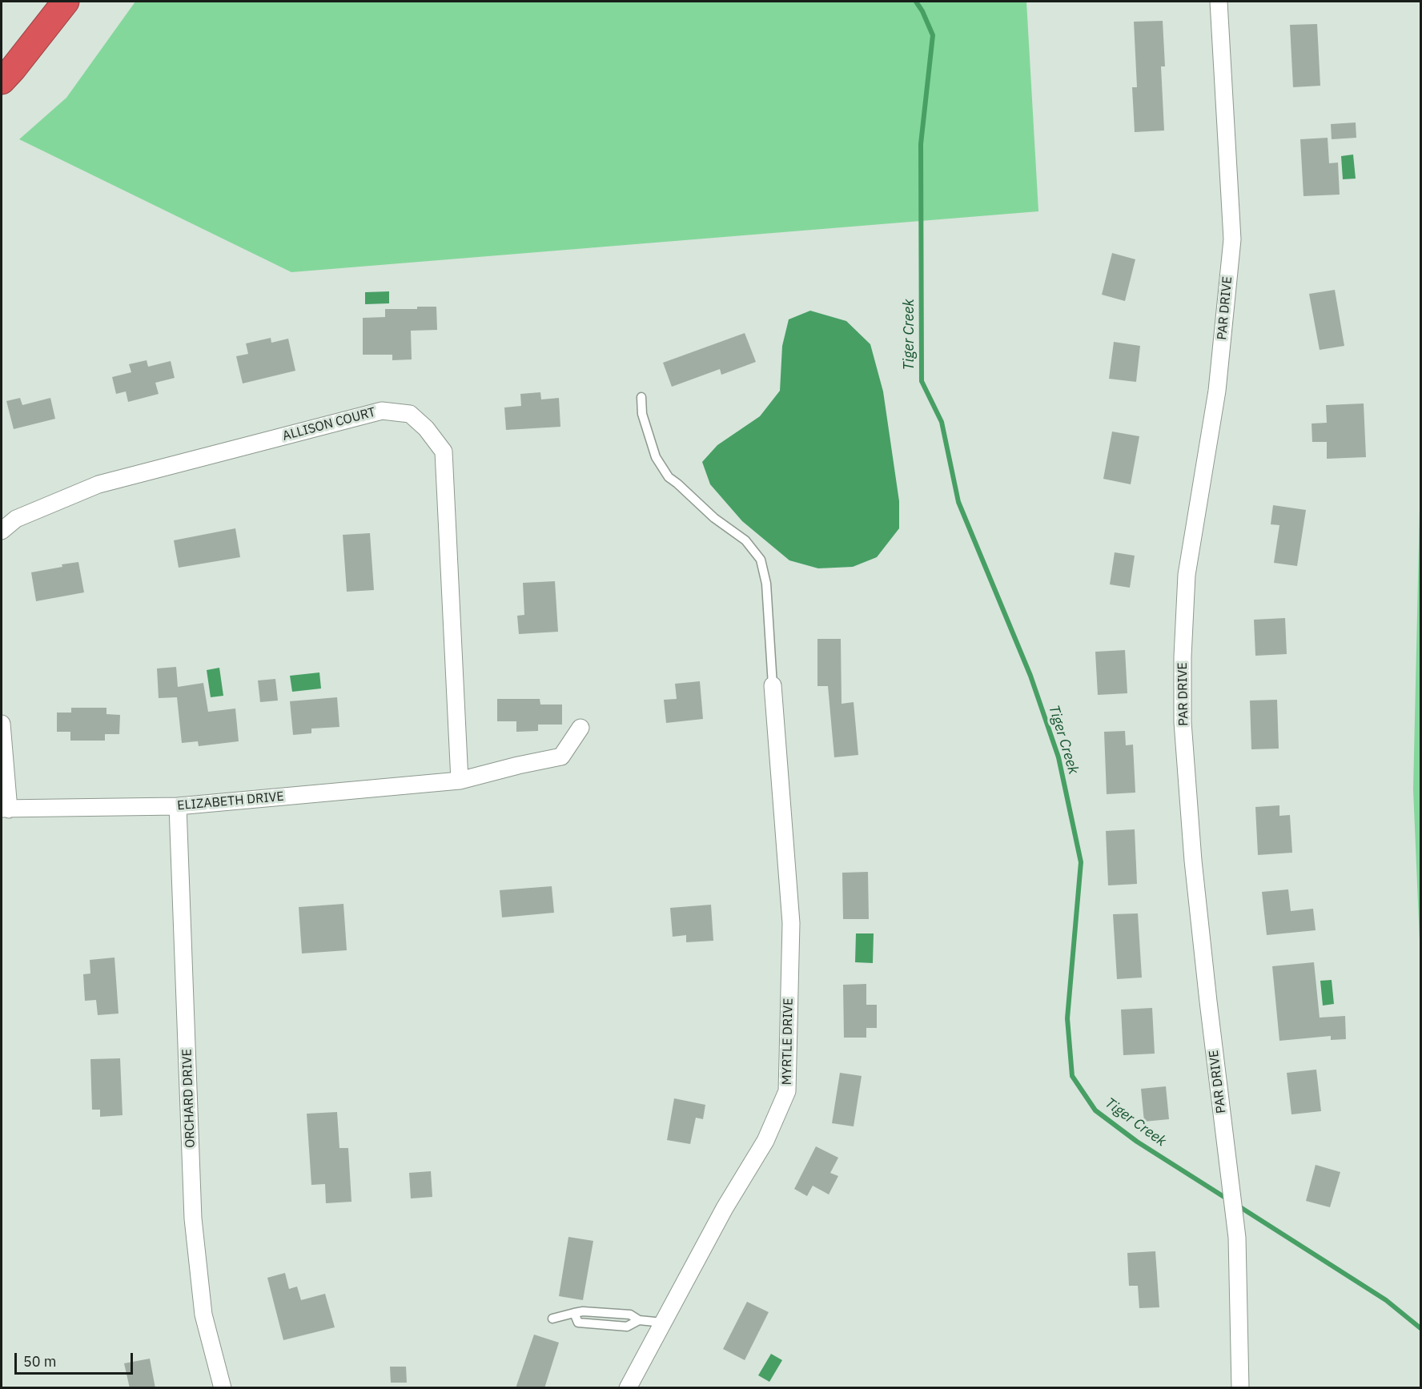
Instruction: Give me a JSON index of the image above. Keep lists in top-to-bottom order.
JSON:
{
  "streets": {
    "street": [
      "PAR DRIVE",
      "ALLISON COURT",
      "ELIZABETH DRIVE",
      "MYRTLE DRIVE",
      "ORCHARD DRIVE"
    ]
  },
  "crossings": [
    ["ALLISON COURT", "ELIZABETH DRIVE"],
    ["ELIZABETH DRIVE", "ORCHARD DRIVE"]
  ],
  "water": ["Tiger Creek"],
  "scale_bar": "50 m"
}
